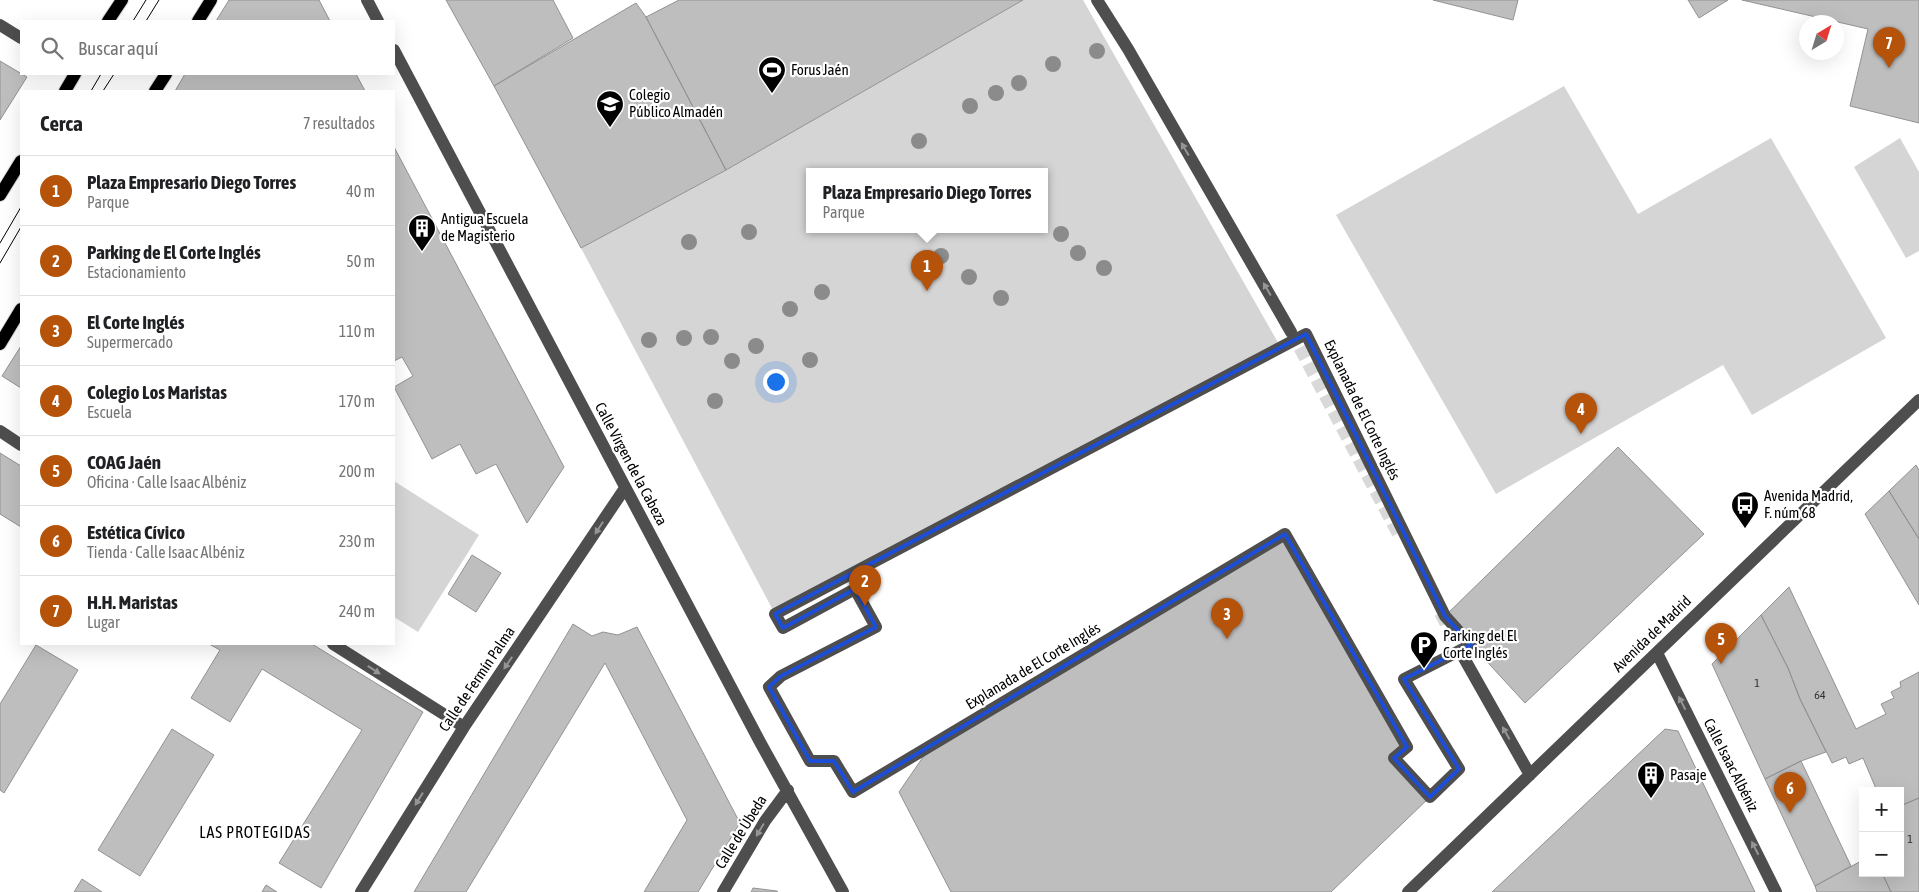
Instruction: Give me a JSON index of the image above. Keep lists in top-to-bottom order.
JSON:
{
  "streets": {
    "street": [
      "Explanada de El Corte Inglés",
      "Calle Virgen de la Cabeza",
      "Avenida de Madrid",
      "Calle de Fermín Palma",
      "Calle Isaac Albéniz",
      "Calle de Úbeda"
    ]
  },
  "crossings": [
    ["Calle Virgen de la Cabeza", "Calle de Fermín Palma"],
    ["Calle Virgen de la Cabeza", "Calle de Úbeda"],
    ["Avenida de Madrid", "Calle Isaac Albéniz"]
  ],
  "one_way": ["Calle de Fermín Palma", "Calle Isaac Albéniz", "Calle de Úbeda"],
  "districts": ["LAS PROTEGIDAS"],
  "places": {
    "sports": ["Forus Jaén"],
    "school or university": ["Colegio Público Almadén"],
    "building": ["Antigua Escuela de Magisterio", "Pasaje"],
    "bus stop": ["Avenida Madrid, F. núm 68"],
    "parking": ["Parking del El Corte Inglés"]
  },
  "house_numbers": ["1", "64", "1"],
  "north": "top right",
  "page": {
    "search": "Buscar aquí",
    "pins": [
      "7",
      "1",
      "4",
      "2",
      "3",
      "5",
      "6"
    ],
    "heading": ["Cerca", "7 resultados"],
    "list": [
      {
        "mark": "1",
        "name": "Plaza Empresario Diego Torres",
        "note": "Parque",
        "value": "40 m"
      },
      {
        "mark": "2",
        "name": "Parking de El Corte Inglés",
        "note": "Estacionamiento",
        "value": "50 m"
      },
      {
        "mark": "3",
        "name": "El Corte Inglés",
        "note": "Supermercado",
        "value": "110 m"
      },
      {
        "mark": "4",
        "name": "Colegio Los Maristas",
        "note": "Escuela",
        "value": "170 m"
      },
      {
        "mark": "5",
        "name": "COAG Jaén",
        "note": "Oficina · Calle Isaac Albéniz",
        "value": "200 m"
      },
      {
        "mark": "6",
        "name": "Estética Cívico",
        "note": "Tienda · Calle Isaac Albéniz",
        "value": "230 m"
      },
      {
        "mark": "7",
        "name": "H.H. Maristas",
        "note": "Lugar",
        "value": "240 m"
      }
    ],
    "popup": ["Plaza Empresario Diego Torres", "Parque"],
    "map_buttons": ["+", "−"]
  }
}
